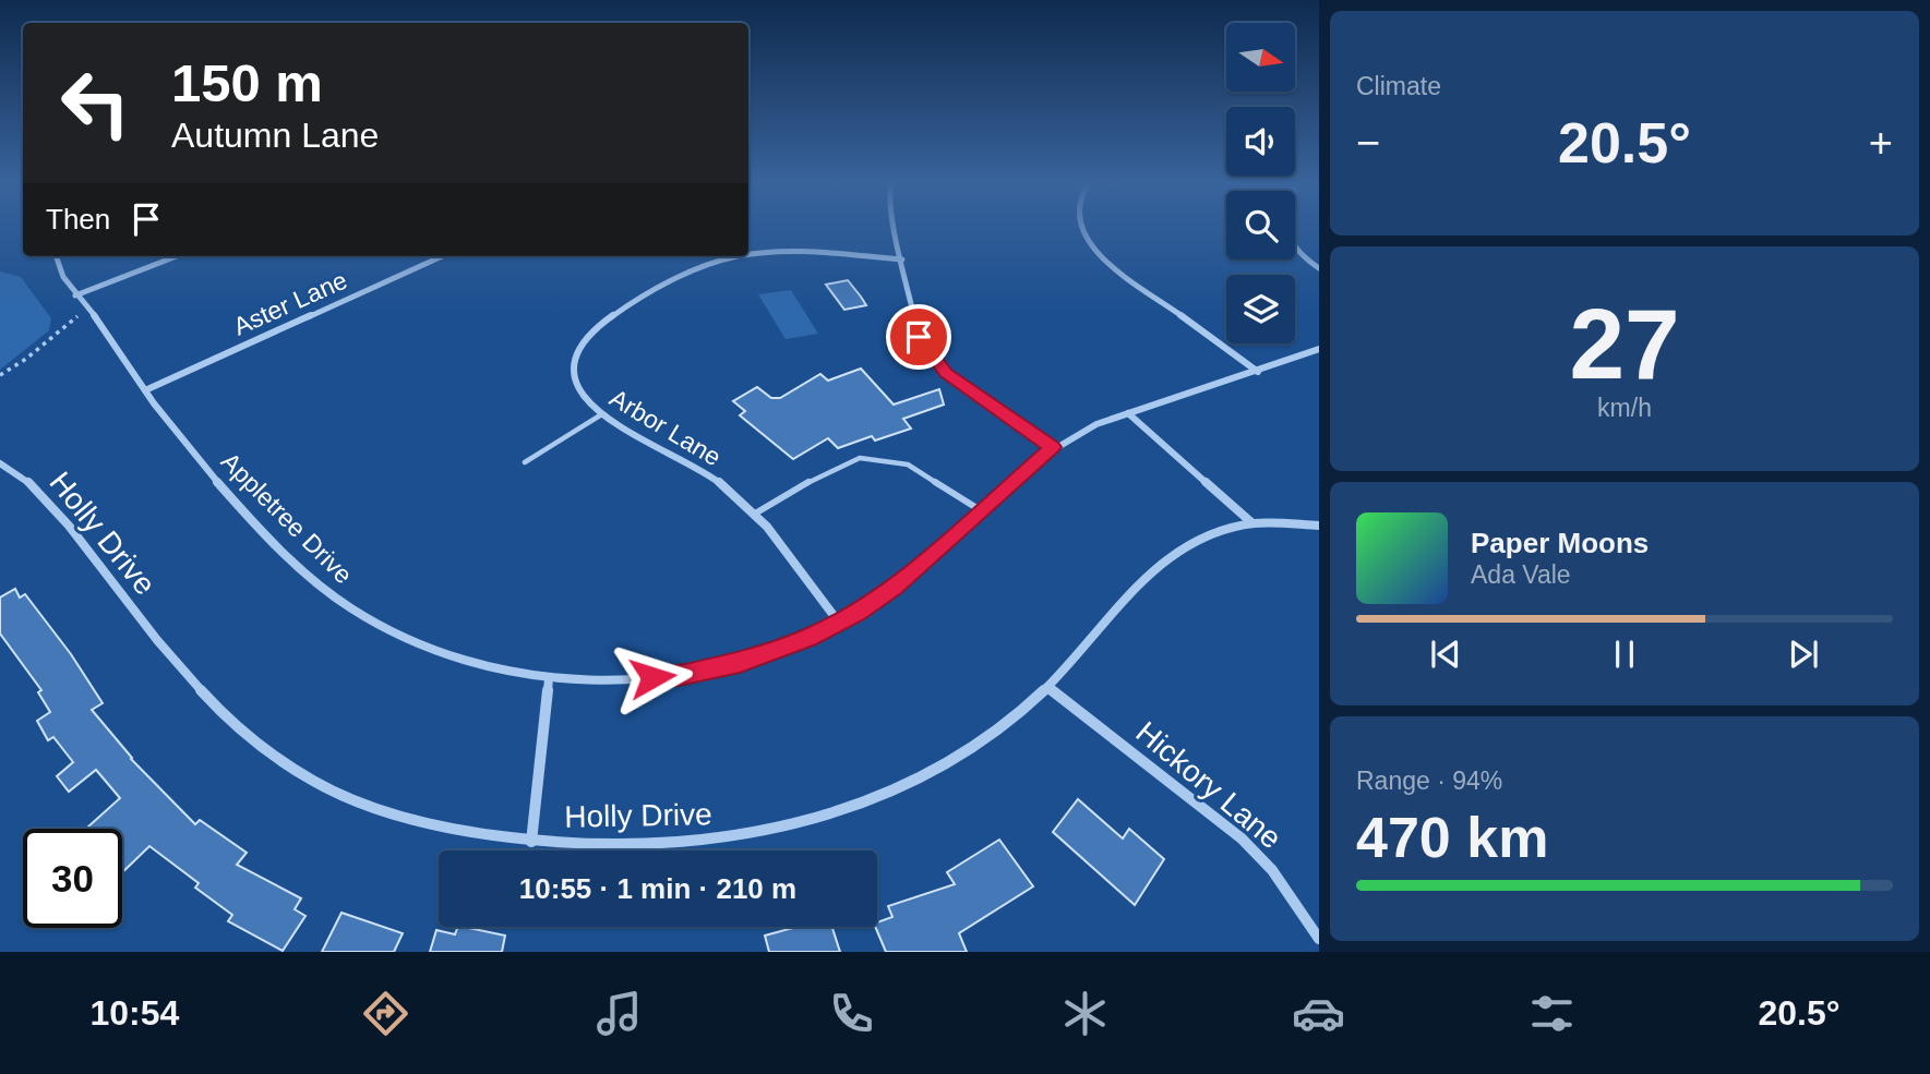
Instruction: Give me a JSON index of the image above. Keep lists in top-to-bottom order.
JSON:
{
  "streets": {
    "street": [
      "Aster Lane",
      "Arbor Lane",
      "Appletree Drive",
      "Holly Drive",
      "Hickory Lane"
    ]
  },
  "crossings": [
    ["Aster Lane", "Appletree Drive"],
    ["Arbor Lane", "Appletree Drive"],
    ["Holly Drive", "Hickory Lane"]
  ],
  "north": "right",
  "page": {
    "tile": [
      "Climate",
      ["27", "km/h"],
      ["Range · 94%", "470 km"]
    ],
    "turn": ["150 m", "Autumn Lane"],
    "heat": ["−", "20.5°", "+"],
    "then": "Then",
    "song": ["Paper Moons", "Ada Vale"],
    "limit": "30",
    "trip": "10:55 · 1 min · 210 m",
    "tabs": ["10:54", "20.5°"]
  }
}
